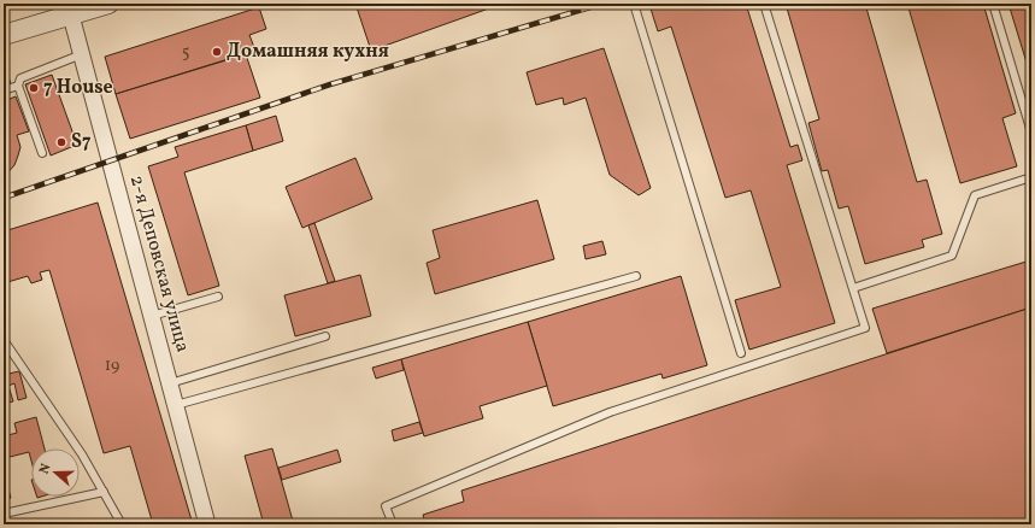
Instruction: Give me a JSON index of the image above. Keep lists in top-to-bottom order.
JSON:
{
  "streets": {
    "street": ["2-я Деповская улица"]
  },
  "places": ["Домашняя кухня", "7 House", "S7"],
  "house_numbers": ["5", "19"],
  "north": "left"
}
